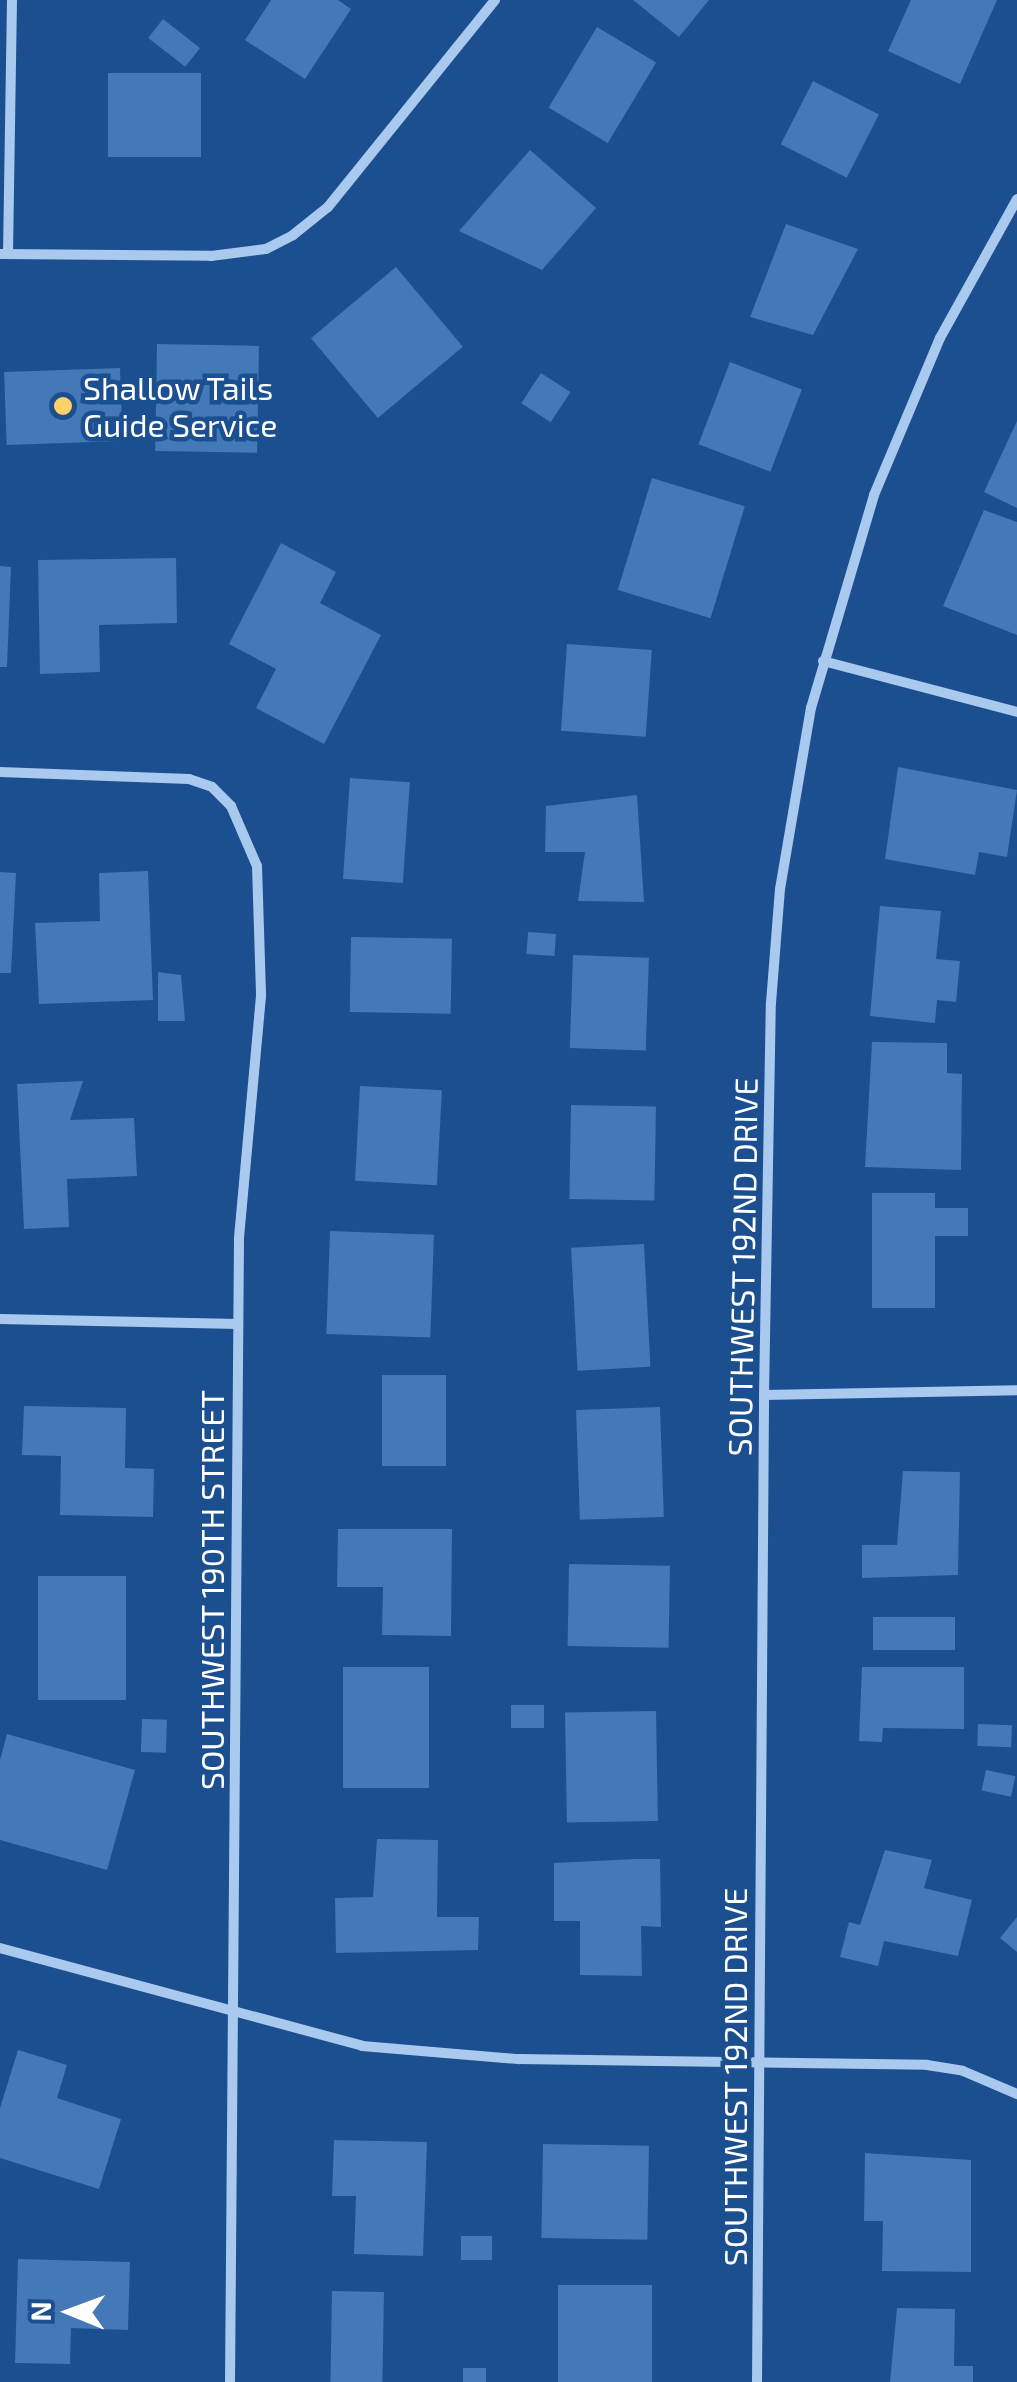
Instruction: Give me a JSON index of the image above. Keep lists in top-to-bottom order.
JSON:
{
  "streets": {
    "street": ["SOUTHWEST 192ND DRIVE", "SOUTHWEST 190TH STREET"]
  },
  "places": ["Shallow Tails Guide Service"],
  "north": "left"
}
